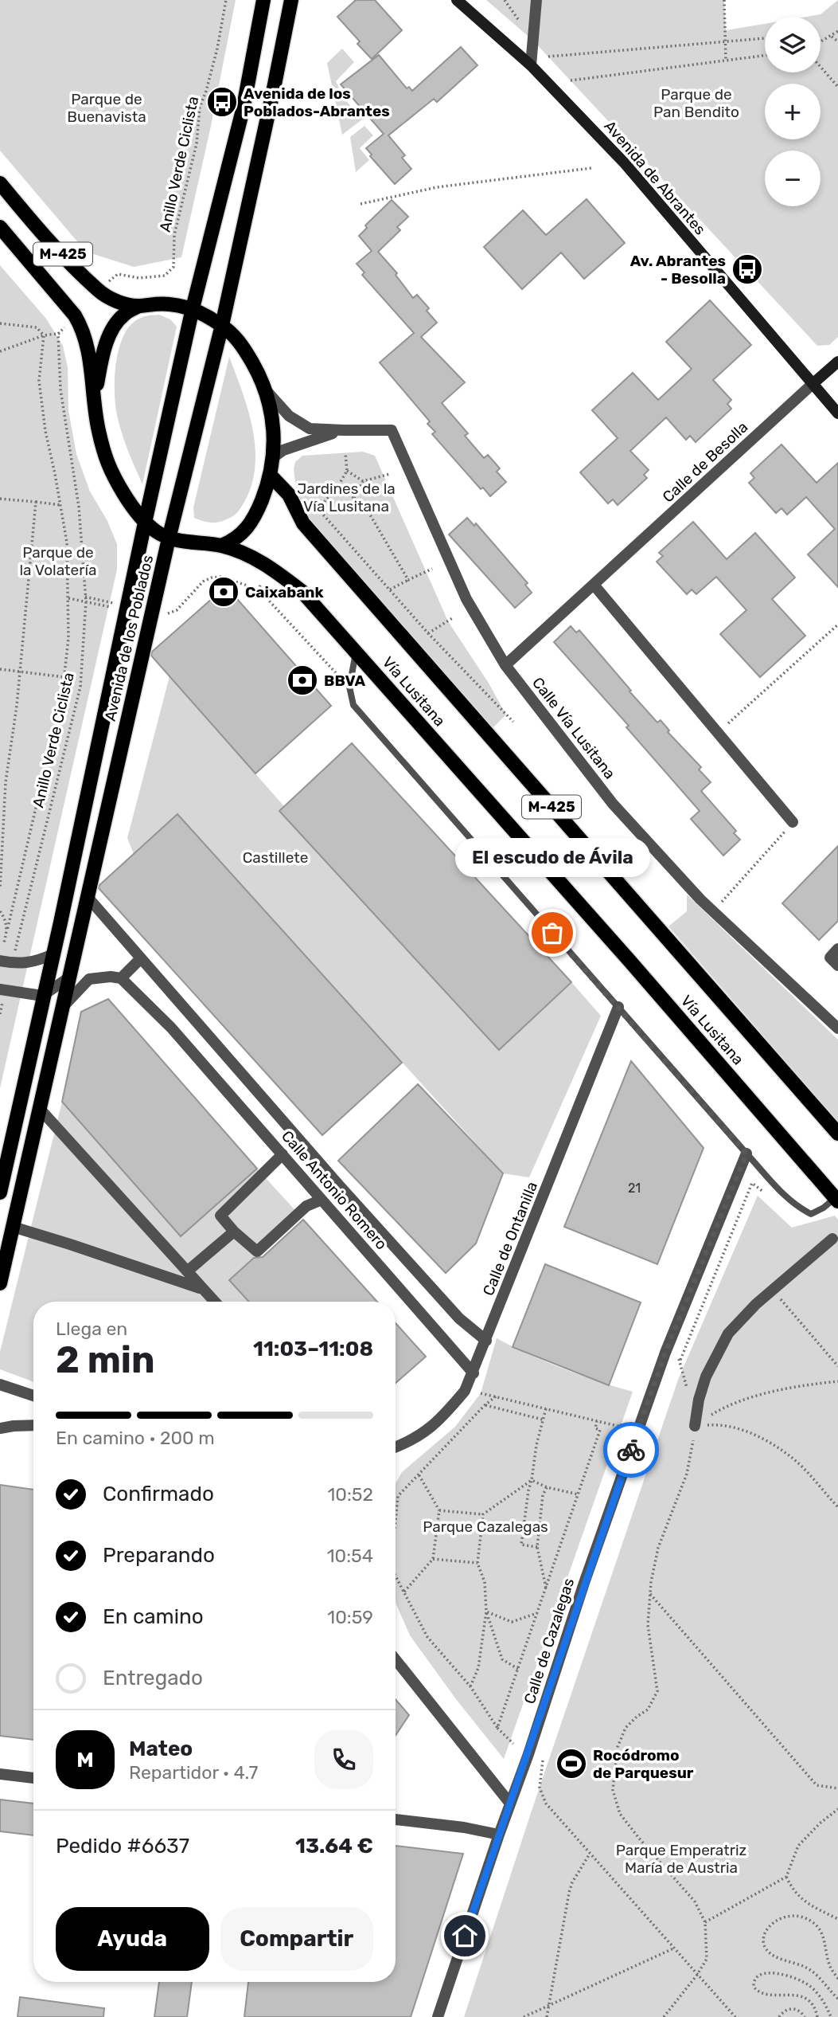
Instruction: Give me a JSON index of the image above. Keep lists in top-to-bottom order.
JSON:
{
  "streets": {
    "main road": ["M-425", "Avenida de los Poblados", "Vía Lusitana"],
    "street": [
      "Avenida de Abrantes",
      "Calle de Besolla",
      "Calle Vía Lusitana",
      "Calle Antonio Romero",
      "Calle de Ontanilla",
      "Calle de Cazalegas"
    ],
    "path": ["Anillo Verde Ciclista"]
  },
  "crossings": [
    ["Avenida de Abrantes", "Calle de Besolla"],
    ["M-425", "Avenida de los Poblados"],
    ["M-425", "Vía Lusitana"],
    ["Calle de Besolla", "Calle Vía Lusitana"],
    ["Avenida de los Poblados", "Vía Lusitana"],
    ["Avenida de los Poblados", "Calle Antonio Romero"],
    ["Calle Antonio Romero", "Calle de Ontanilla"]
  ],
  "parks": [
    "Parque de Pan Bendito",
    "Parque de Buenavista",
    "Jardines de la Vía Lusitana",
    "Parque de la Volatería",
    "Castillete",
    "Parque Cazalegas",
    "Parque Emperatriz María de Austria"
  ],
  "places": {
    "bus stop": ["Avenida de los Poblados-Abrantes", "Av. Abrantes - Besolla"],
    "bank": ["Caixabank", "BBVA"],
    "other": ["El escudo de Ávila"],
    "sports": ["Rocódromo de Parquesur"]
  },
  "house_numbers": ["21"],
  "page": {
    "map_buttons": ["+", "−"],
    "bubble": "El escudo de Ávila",
    "heading": ["2 min", "Llega en", "11:03–11:08"],
    "panel": [
      "Mateo",
      "Repartidor · 4.7",
      "Pedido #6637",
      "13.64 €"
    ],
    "bar": "En camino · 200 m",
    "list": [
      ["Confirmado", "10:52"],
      ["Preparando", "10:54"],
      ["En camino", "10:59"],
      "Entregado"
    ],
    "round": "M",
    "buttons": ["Ayuda", "Compartir"]
  }
}
